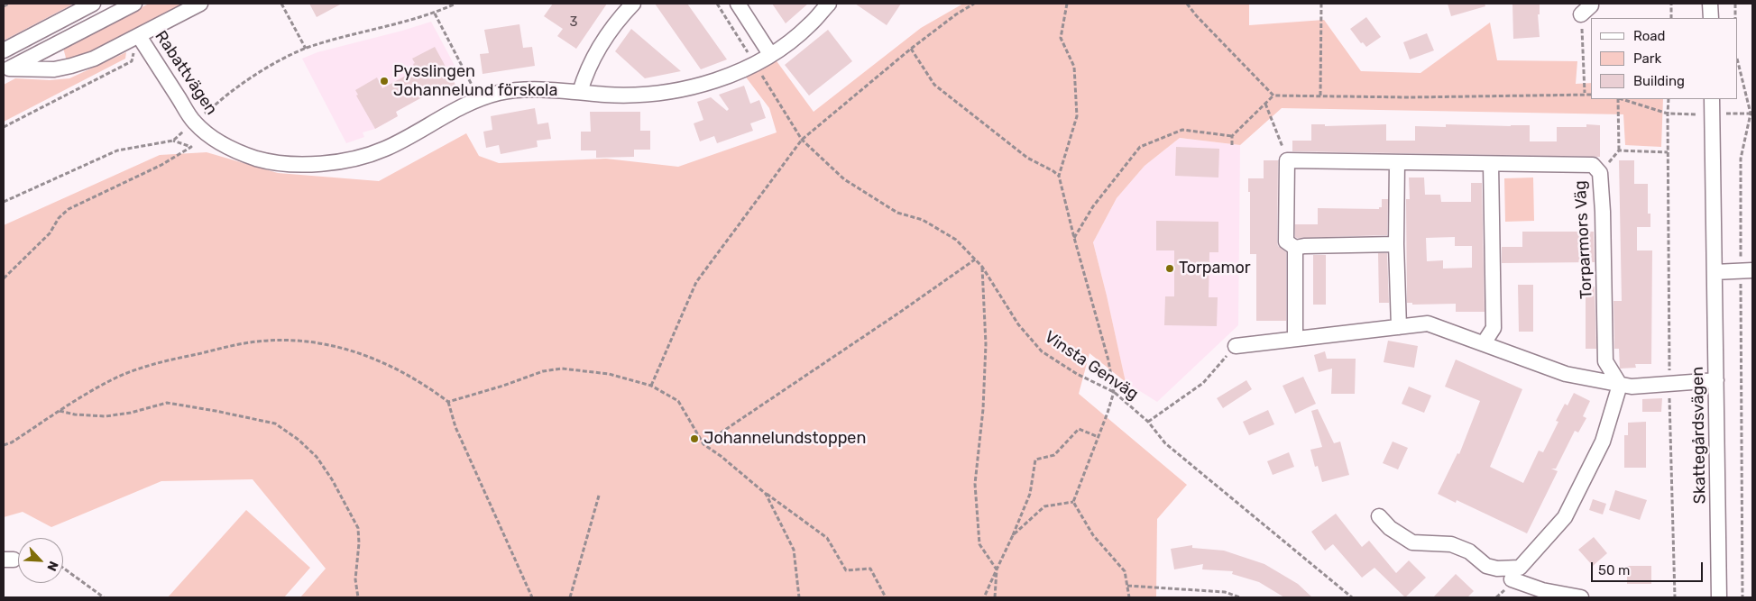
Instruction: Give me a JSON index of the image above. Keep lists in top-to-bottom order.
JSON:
{
  "streets": {
    "street": ["Rabattvägen", "Torparmors Väg", "Skattegårdsvägen"],
    "path": ["Vinsta Genväg"]
  },
  "places": ["Pysslingen Johannelund förskola", "Torpamor", "Johannelundstoppen"],
  "house_numbers": ["3"],
  "legend": ["Road", "Park", "Building"],
  "scale_bar": "50 m",
  "north": "bottom right"
}
